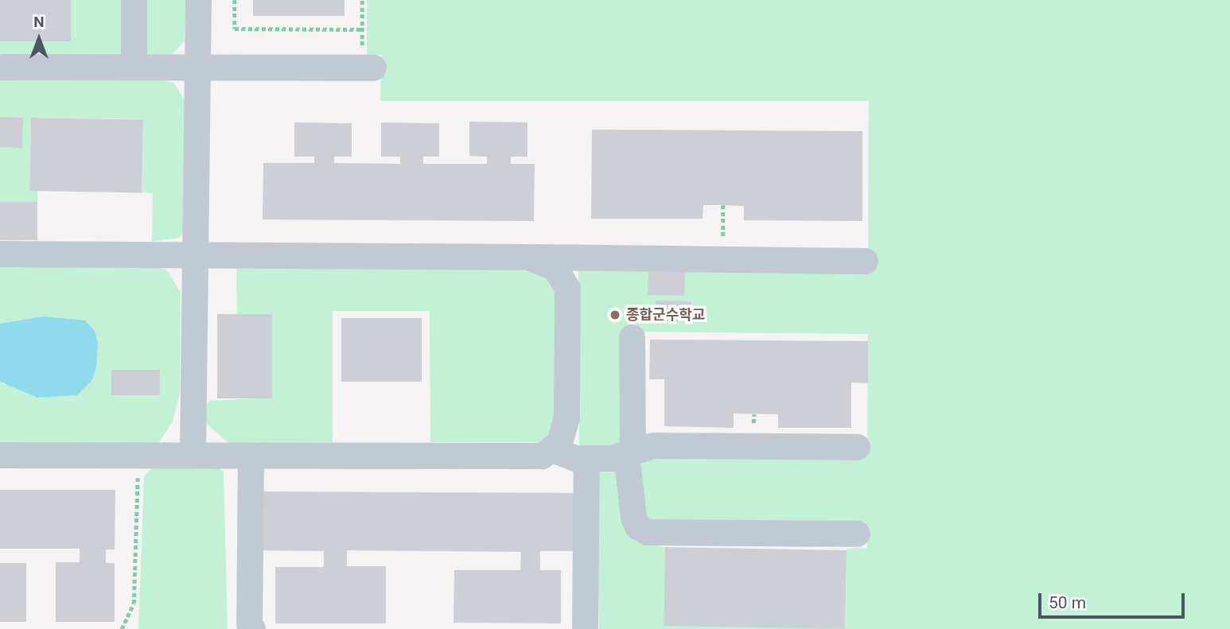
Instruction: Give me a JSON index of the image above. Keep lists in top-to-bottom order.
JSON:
{
  "places": ["종합군수학교"],
  "scale_bar": "50 m",
  "north": "top"
}
